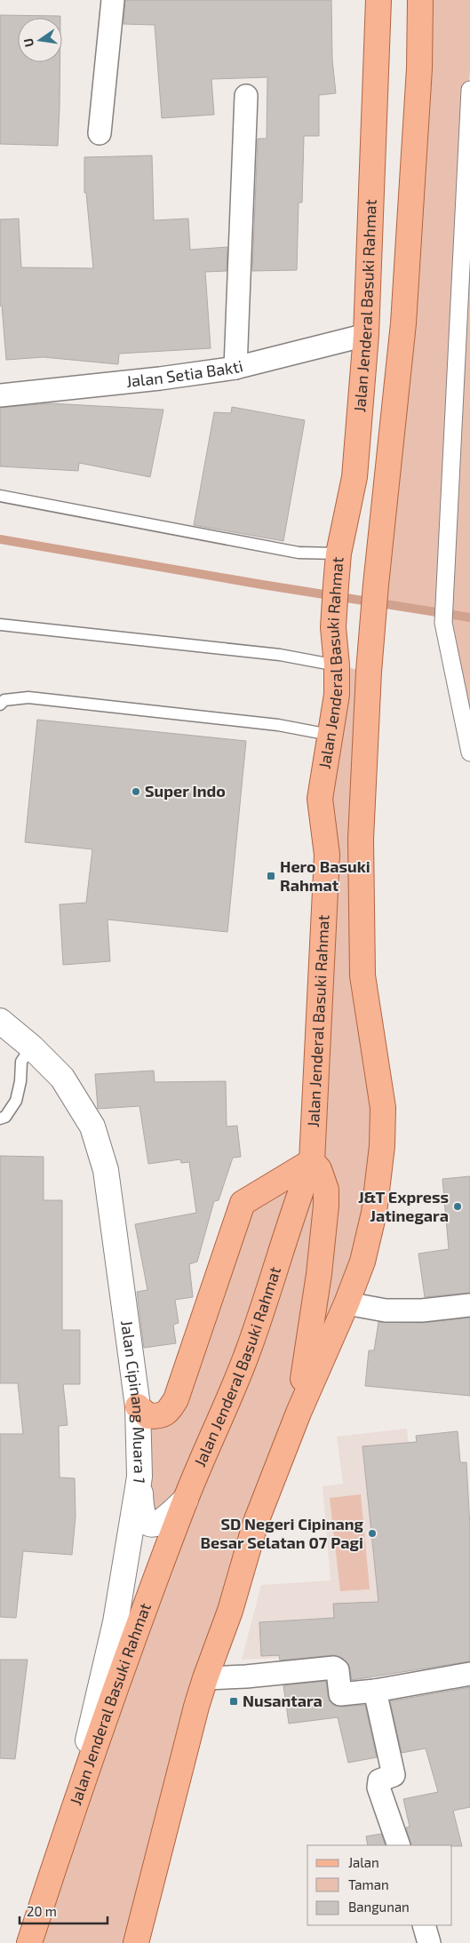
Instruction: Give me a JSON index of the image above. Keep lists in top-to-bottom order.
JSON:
{
  "streets": {
    "main road": ["Jalan Jenderal Basuki Rahmat"],
    "street": ["Jalan Setia Bakti", "Jalan Cipinang Muara 1"]
  },
  "crossings": [
    ["Jalan Jenderal Basuki Rahmat", "Jalan Setia Bakti"],
    ["Jalan Jenderal Basuki Rahmat", "Jalan Cipinang Muara 1"]
  ],
  "places": {
    "other": ["Super Indo", "J&T Express Jatinegara", "SD Negeri Cipinang Besar Selatan 07 Pagi"],
    "transit": ["Hero Basuki Rahmat", "Nusantara"]
  },
  "legend": ["Jalan", "Taman", "Bangunan"],
  "scale_bar": "20 m",
  "north": "left"
}
